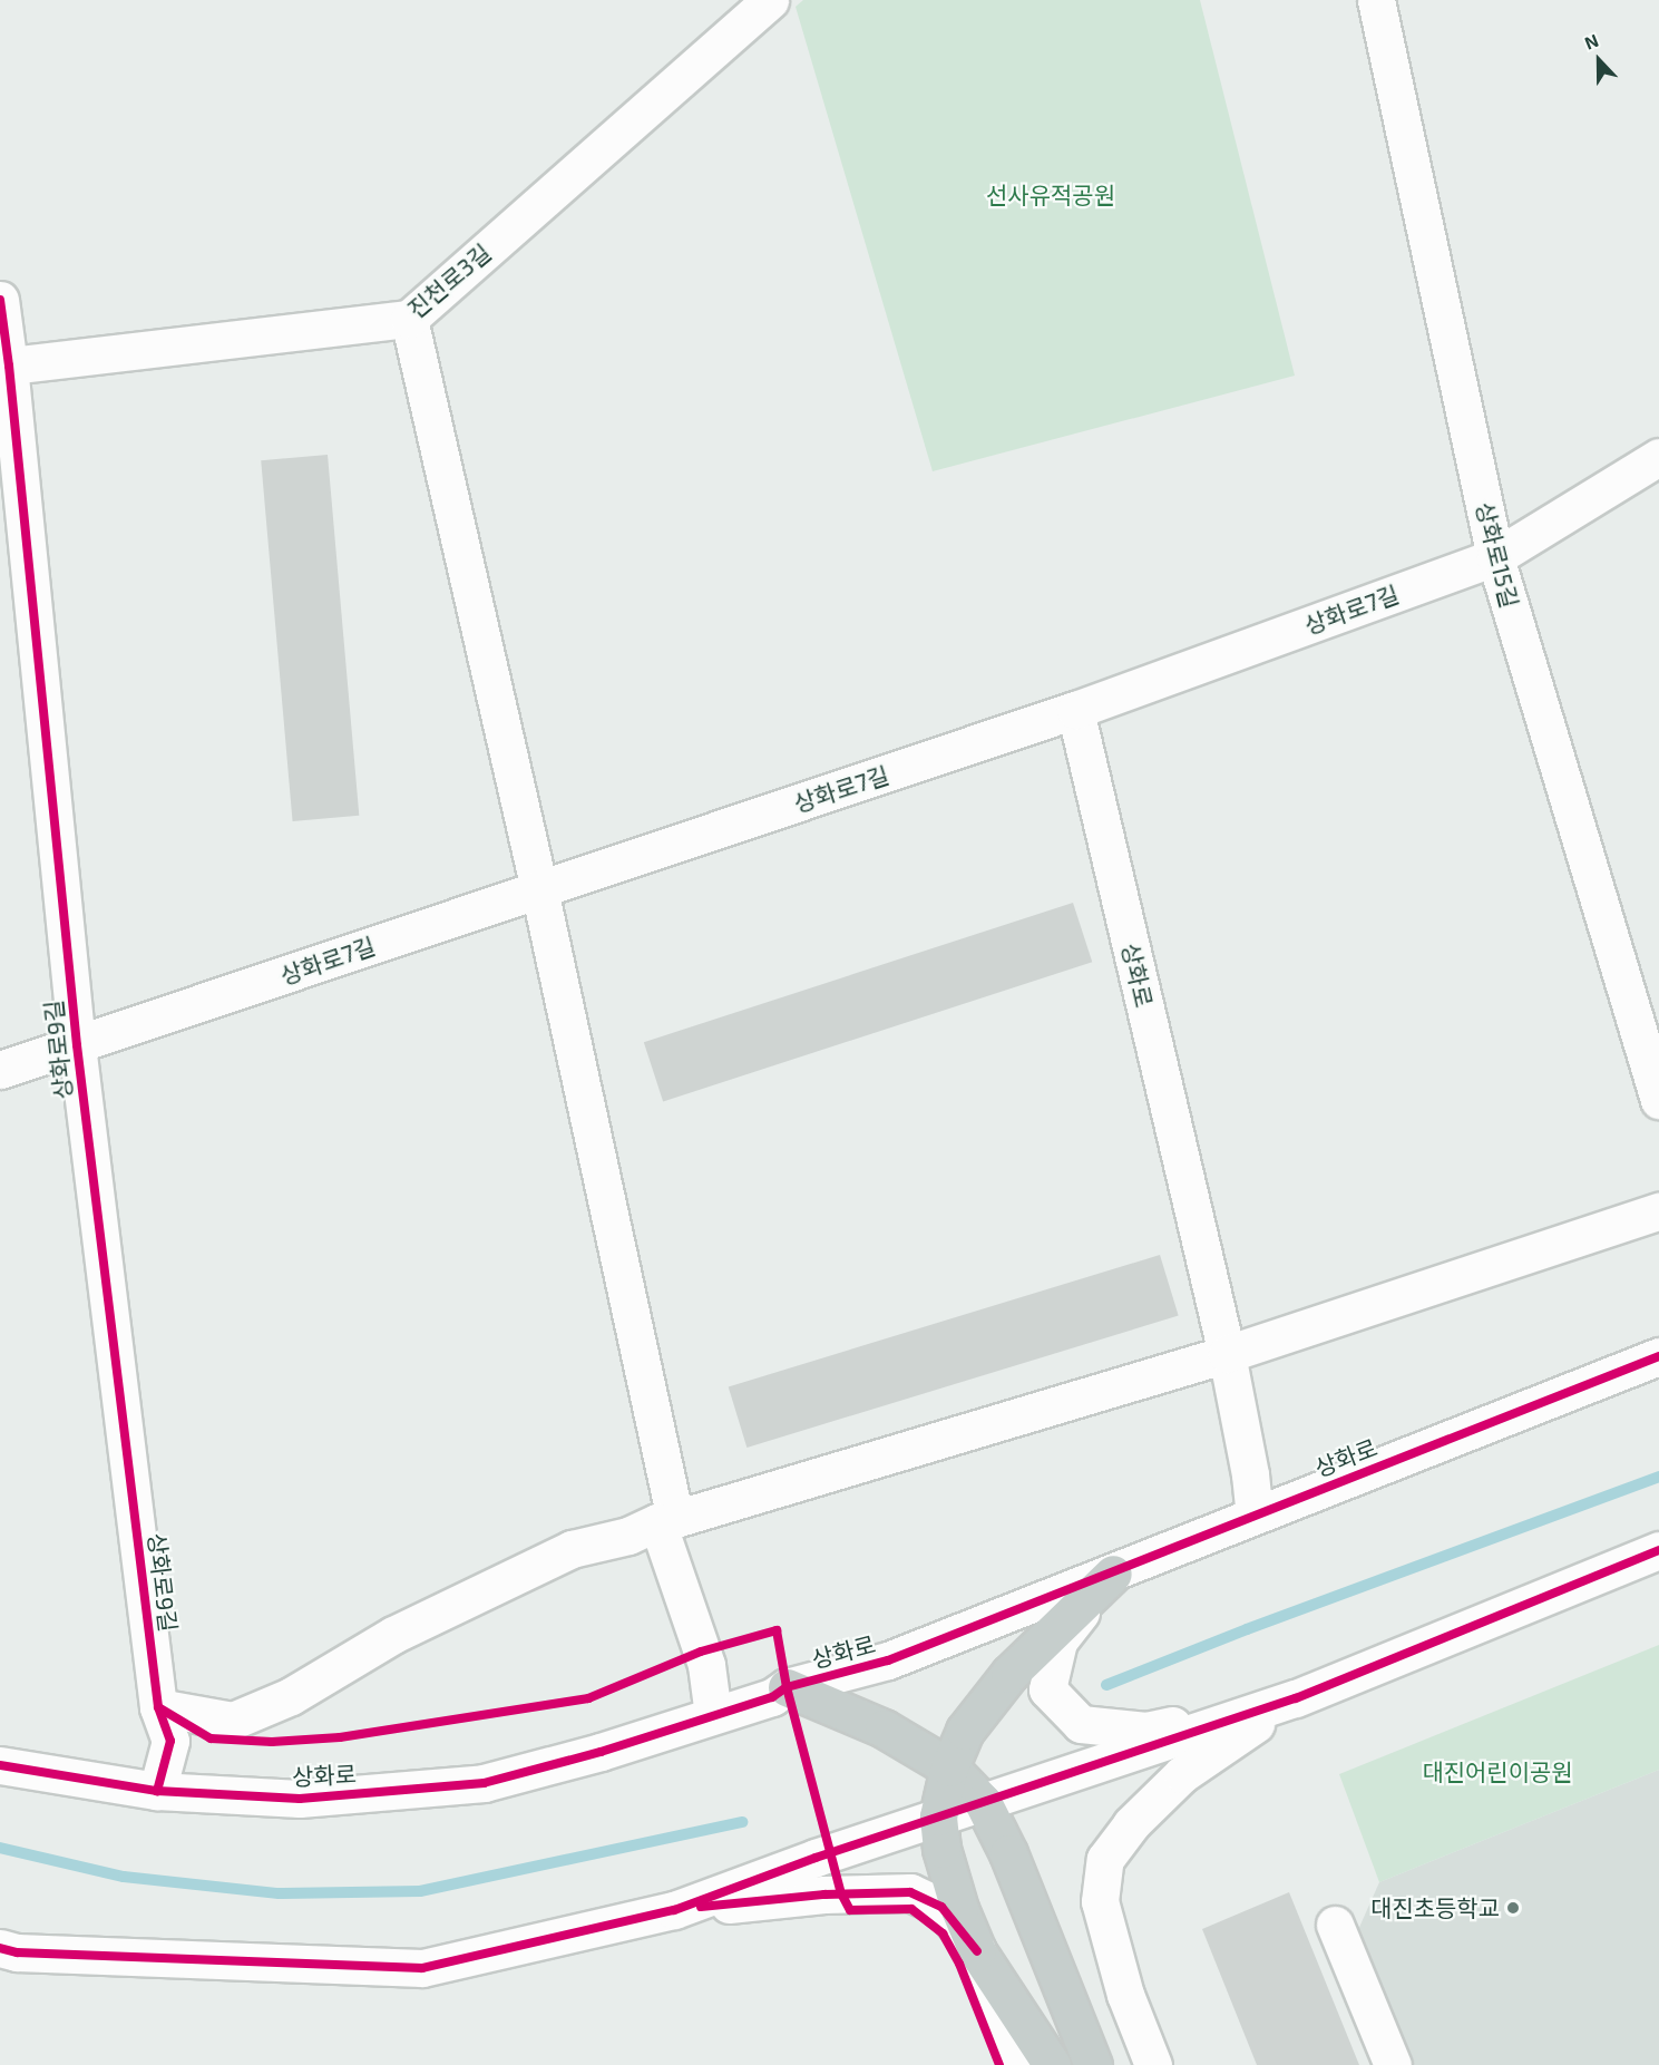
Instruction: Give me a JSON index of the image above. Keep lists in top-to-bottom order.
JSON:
{
  "streets": {
    "street": [
      "진천로3길",
      "상화로15길",
      "상화로7길",
      "상화로",
      "상화로9길"
    ]
  },
  "crossings": [
    ["진천로3길", "상화로9길"],
    ["상화로15길", "상화로7길"],
    ["상화로7길", "상화로"],
    ["상화로7길", "상화로9길"],
    ["상화로", "상화로9길"]
  ],
  "parks": ["선사유적공원", "대진어린이공원"],
  "places": ["대진초등학교"],
  "north": "top"
}
